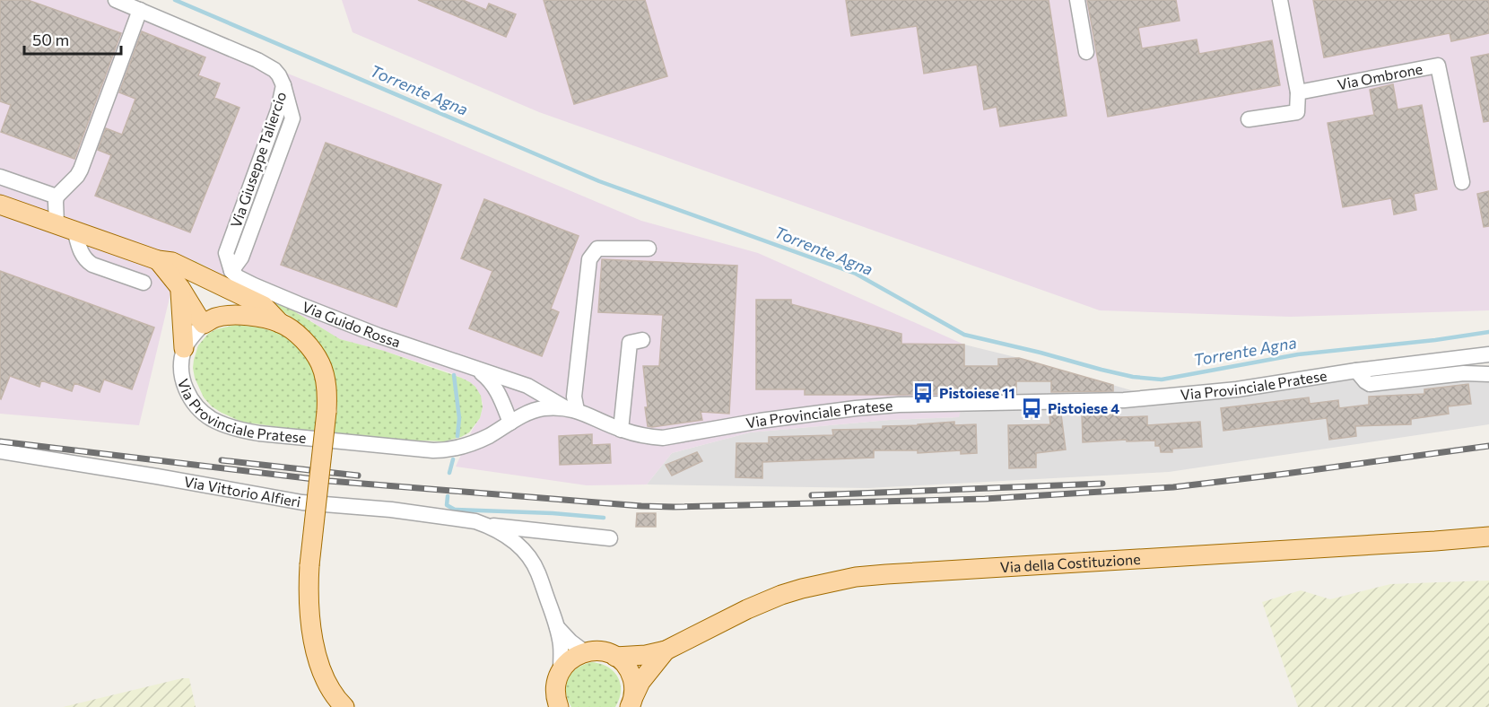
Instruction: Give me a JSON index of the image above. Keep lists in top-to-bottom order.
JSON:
{
  "streets": {
    "main road": ["Via Guido Rossa", "Via Provinciale Pratese", "Via della Costituzione"],
    "street": ["Via Ombrone", "Via Giuseppe Taliercio", "Via Vittorio Alfieri"]
  },
  "crossings": [
    ["Via Giuseppe Taliercio", "Via Guido Rossa"],
    ["Via Guido Rossa", "Via Provinciale Pratese"]
  ],
  "water": ["Torrente Agna"],
  "places": {
    "bus stop": ["Pistoiese 11", "Pistoiese 4"]
  },
  "scale_bar": "50 m"
}
